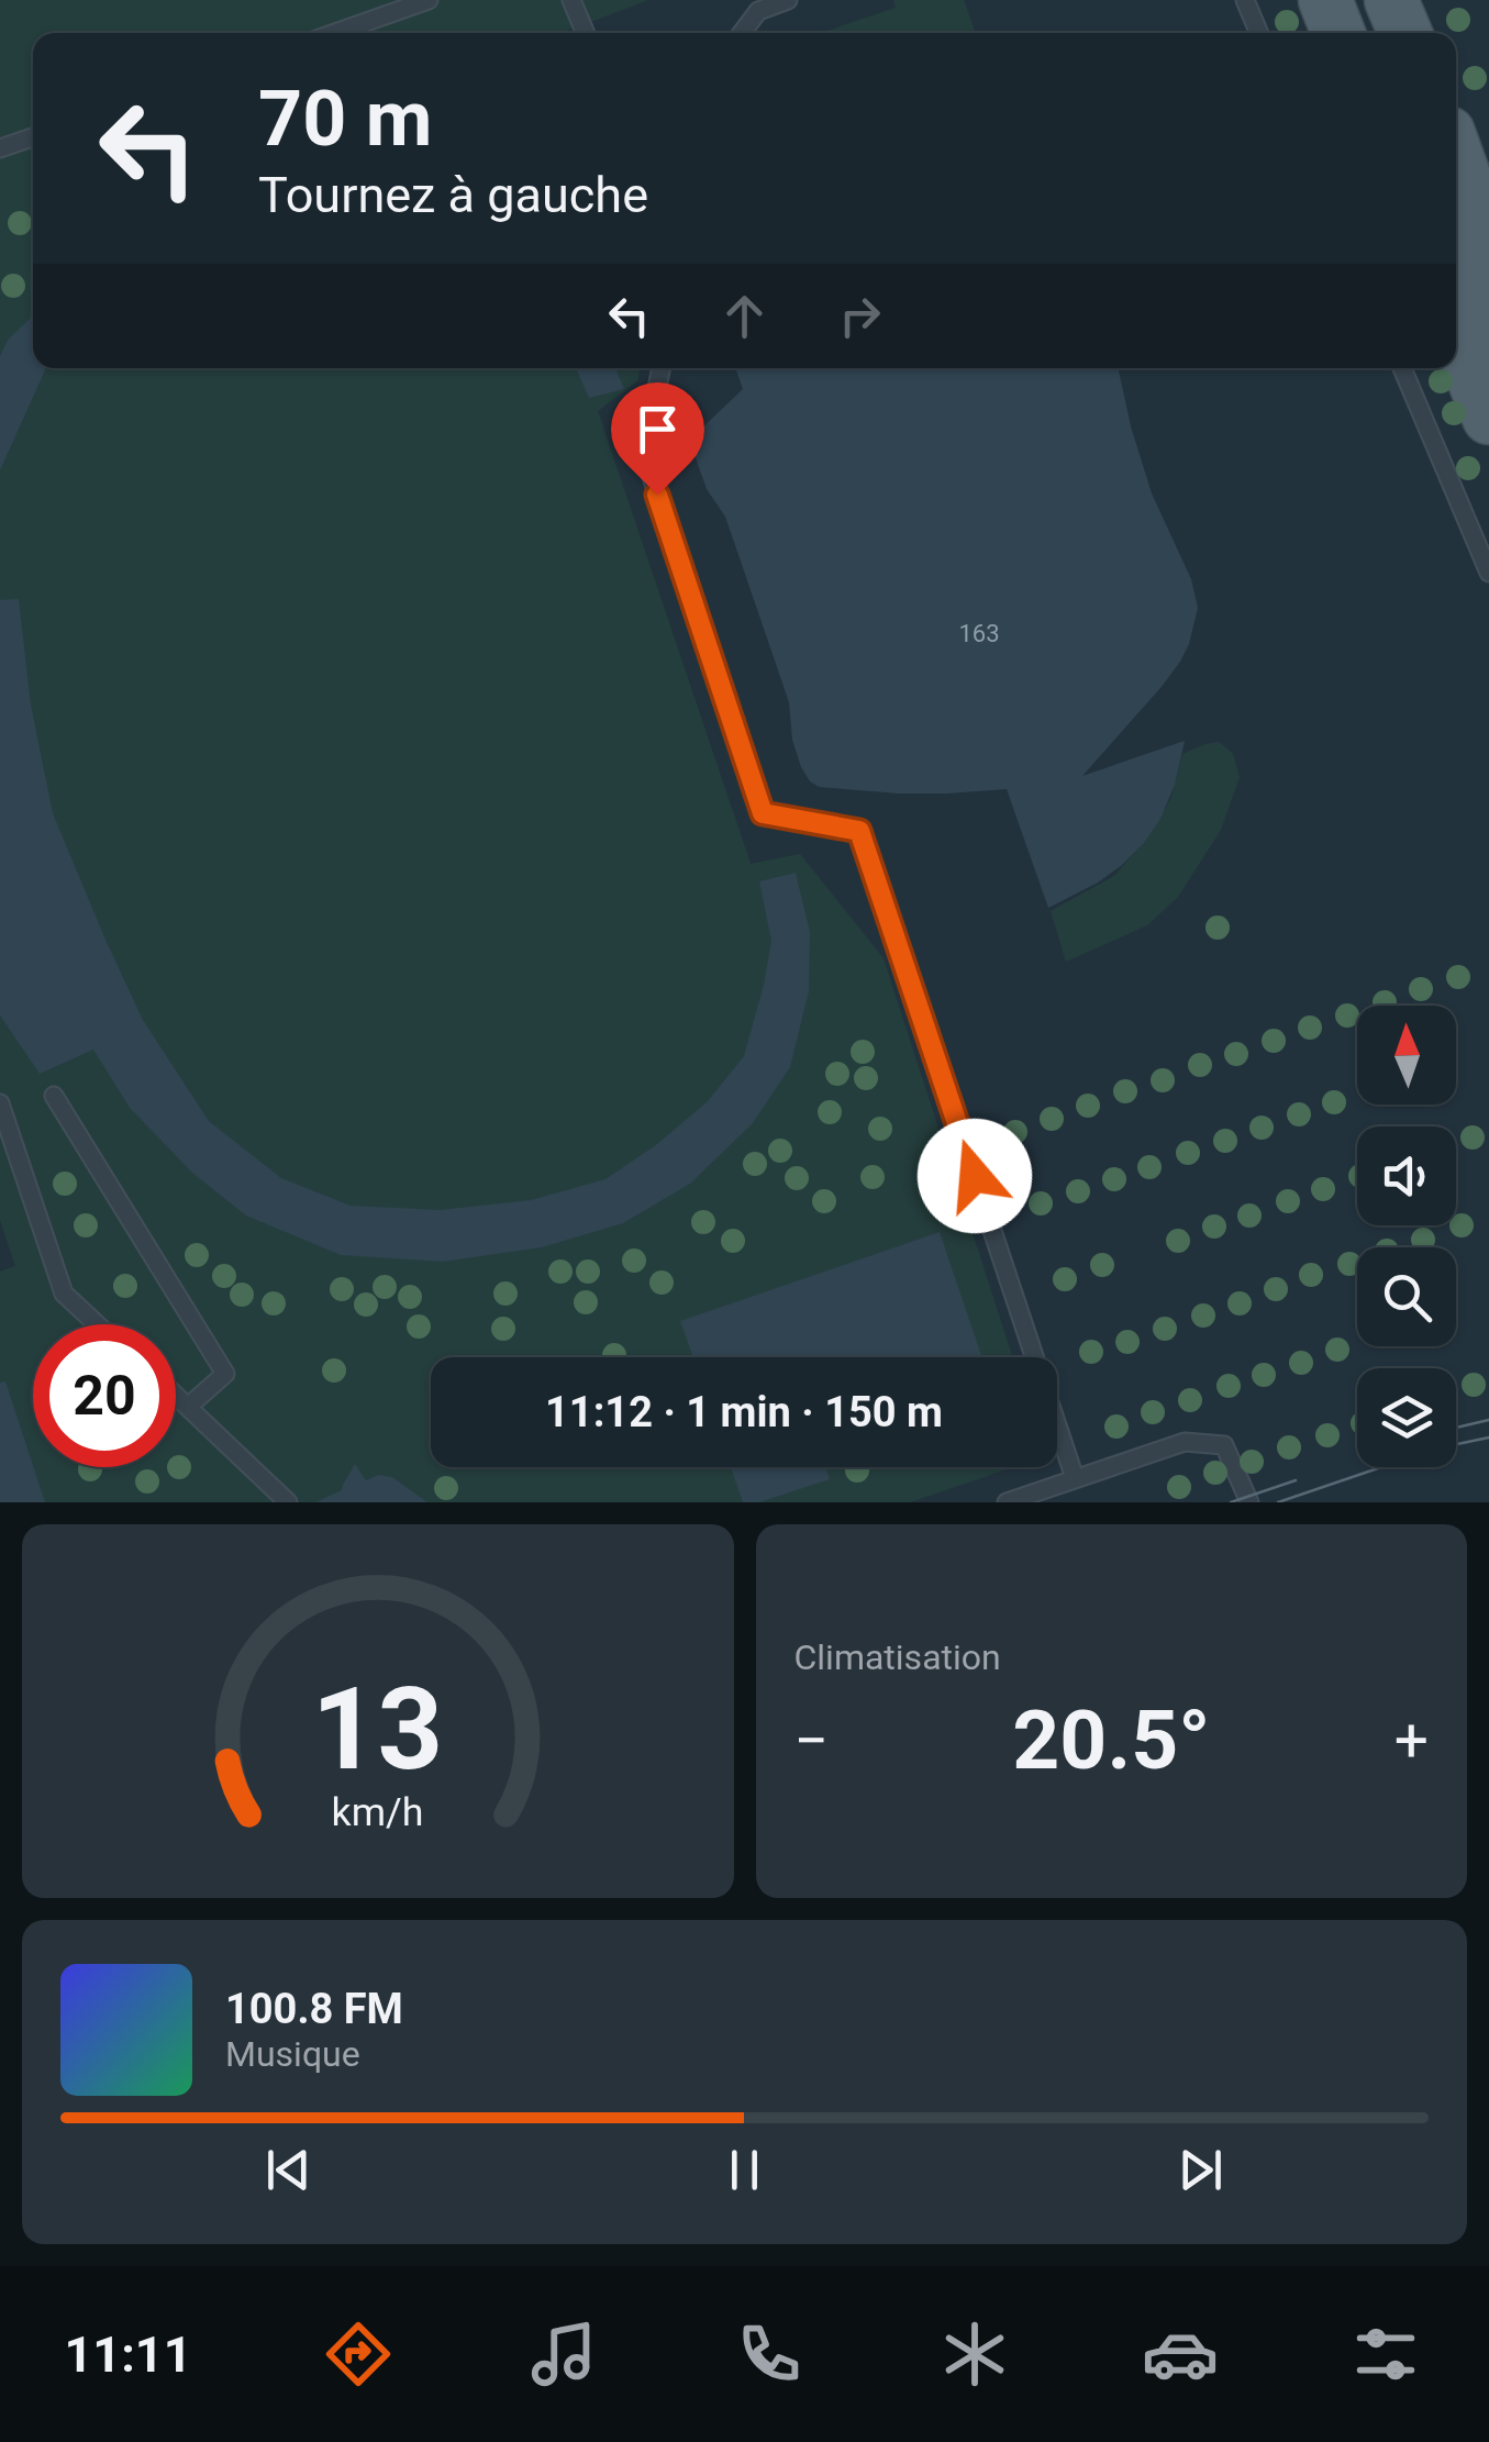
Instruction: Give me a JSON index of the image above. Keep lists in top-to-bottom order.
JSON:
{
  "house_numbers": ["163"],
  "north": "top",
  "page": {
    "turn": ["70 m", "Tournez à gauche"],
    "limit": "20",
    "trip": "11:12 · 1 min · 150 m",
    "tile": "Climatisation",
    "heat": ["−", "20.5°", "+"],
    "song": ["100.8 FM", "Musique"],
    "tabs": "11:11",
    "gauge": ["13", "km/h"]
  }
}
